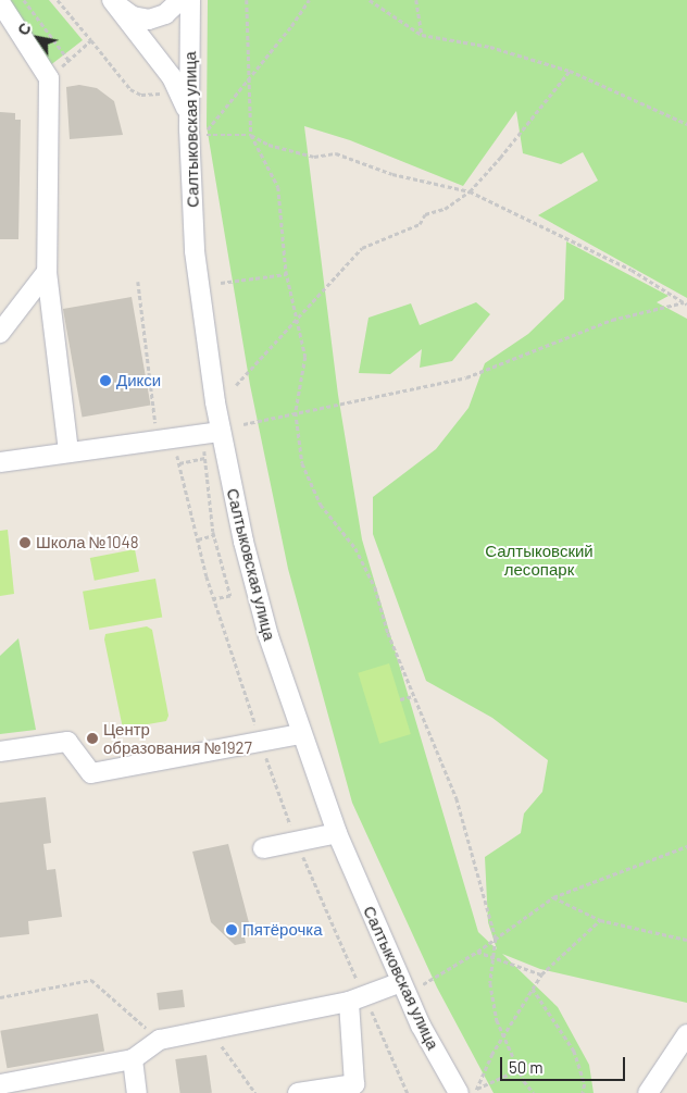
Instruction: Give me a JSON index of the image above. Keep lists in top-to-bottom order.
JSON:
{
  "streets": {
    "street": ["Салтыковская улица"]
  },
  "parks": ["Салтыковский лесопарк"],
  "places": [
    "Дикси",
    "Школа №1048",
    "Центр образования №1927",
    "Пятёрочка"
  ],
  "scale_bar": "50 m",
  "north": "top left"
}
